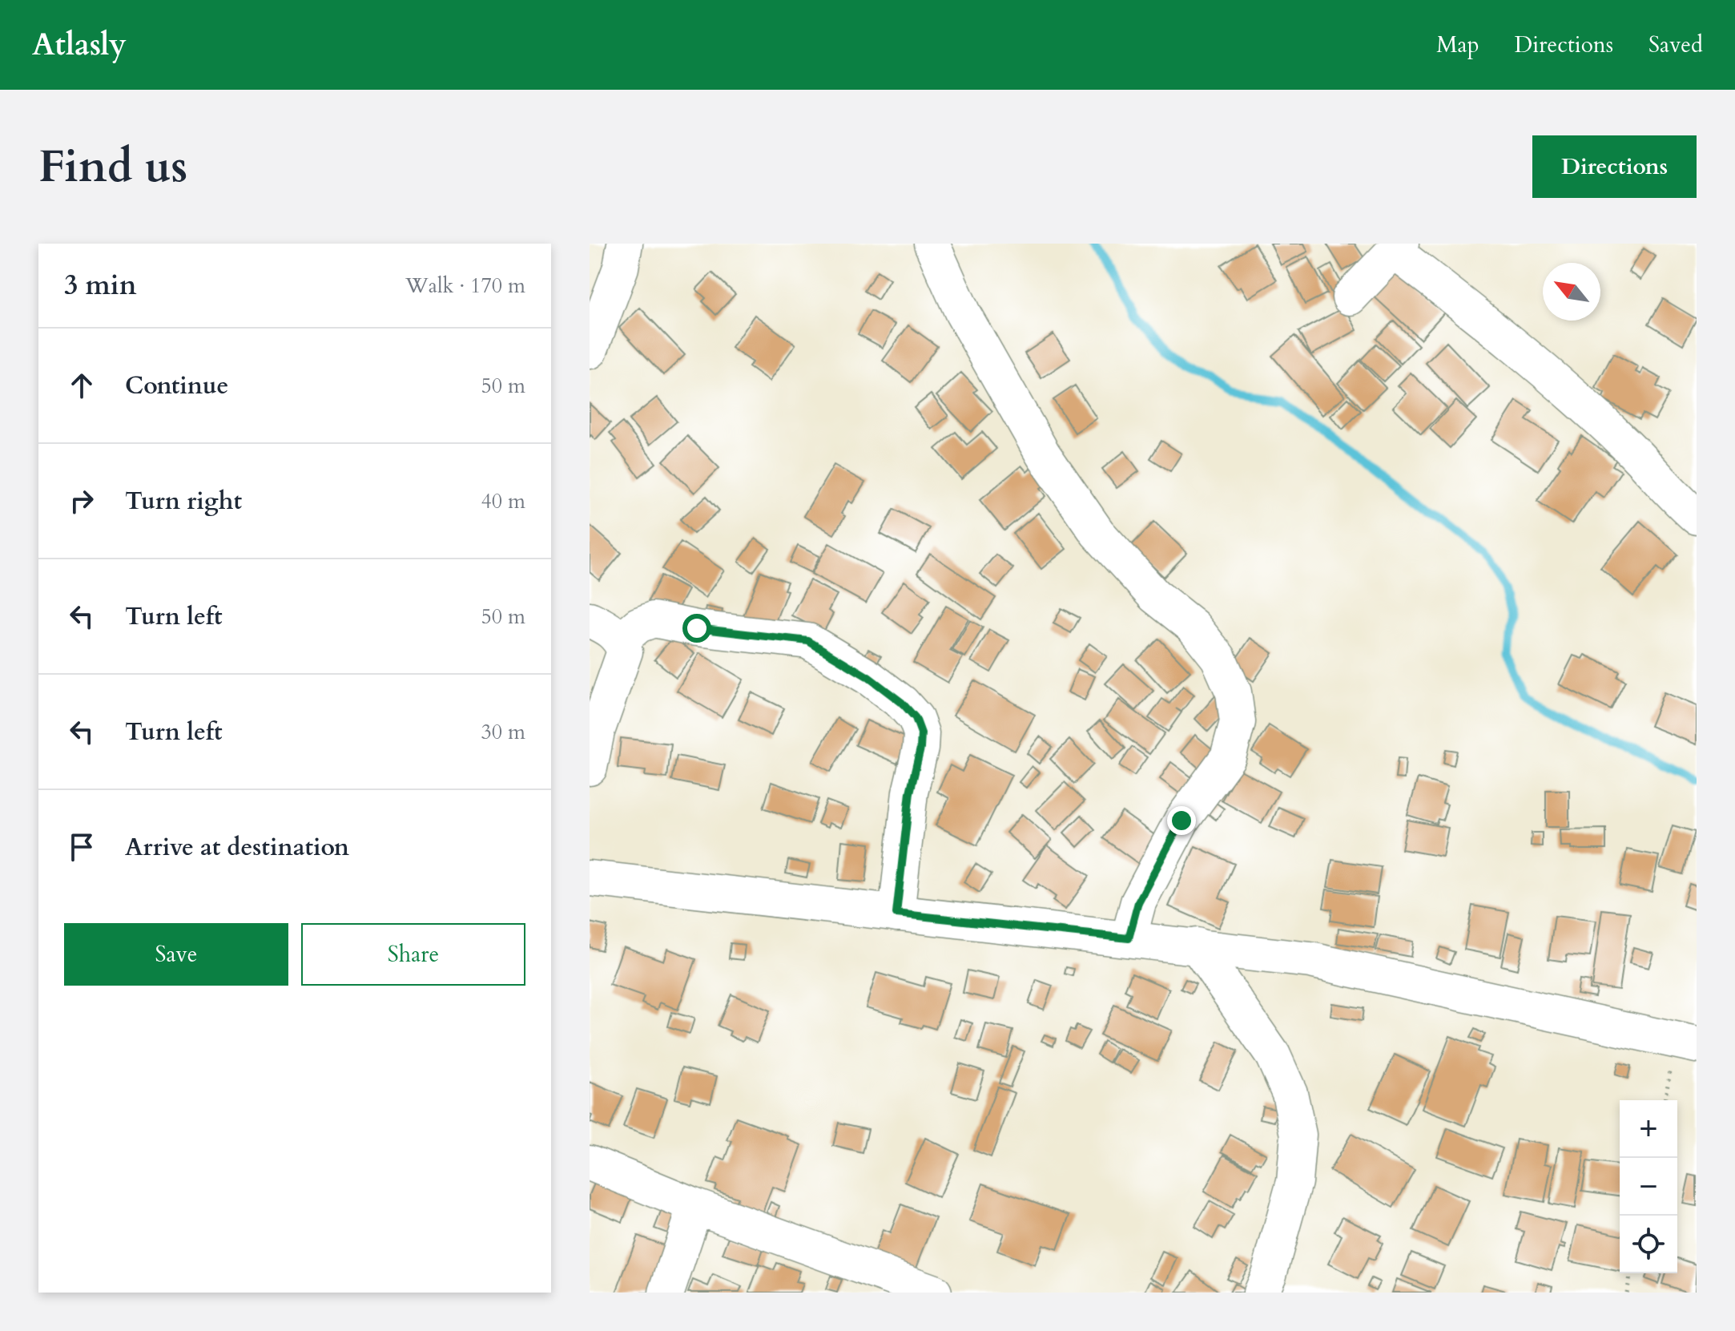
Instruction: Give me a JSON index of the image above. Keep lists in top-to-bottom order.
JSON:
{
  "north": "top left",
  "page": {
    "header": "Atlasly",
    "nav": ["Map", "Directions", "Saved"],
    "buttons": [
      "Directions",
      ["Save", "Share"]
    ],
    "title": "Find us",
    "heading": ["3 min", "Walk · 170 m"],
    "list": [
      ["Continue", "50 m"],
      ["Turn right", "40 m"],
      ["Turn left", "50 m"],
      ["Turn left", "30 m"],
      "Arrive at destination"
    ],
    "map_buttons": ["+", "−"]
  }
}
